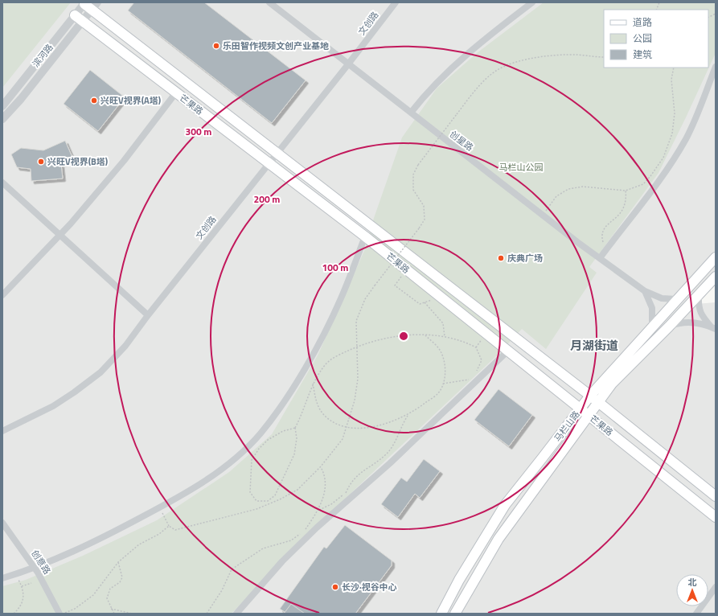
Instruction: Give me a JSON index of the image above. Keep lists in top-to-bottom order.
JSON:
{
  "streets": {
    "main road": ["芒果路", "马栏山路"],
    "street": [
      "文创路",
      "滨河路",
      "创星路",
      "创意路"
    ]
  },
  "crossings": [
    ["文创路", "芒果路"],
    ["文创路", "创星路"],
    ["滨河路", "芒果路"],
    ["芒果路", "马栏山路"],
    ["创星路", "马栏山路"]
  ],
  "districts": ["月湖街道"],
  "parks": ["马栏山公园"],
  "places": [
    "乐田智作视频文创产业基地",
    "兴旺V视界(A塔)",
    "兴旺V视界(B塔)",
    "庆典广场",
    "长沙·视谷中心"
  ],
  "legend": ["道路", "公园", "建筑"],
  "north": "top",
  "rings": ["300 m", "200 m", "100 m"]
}
